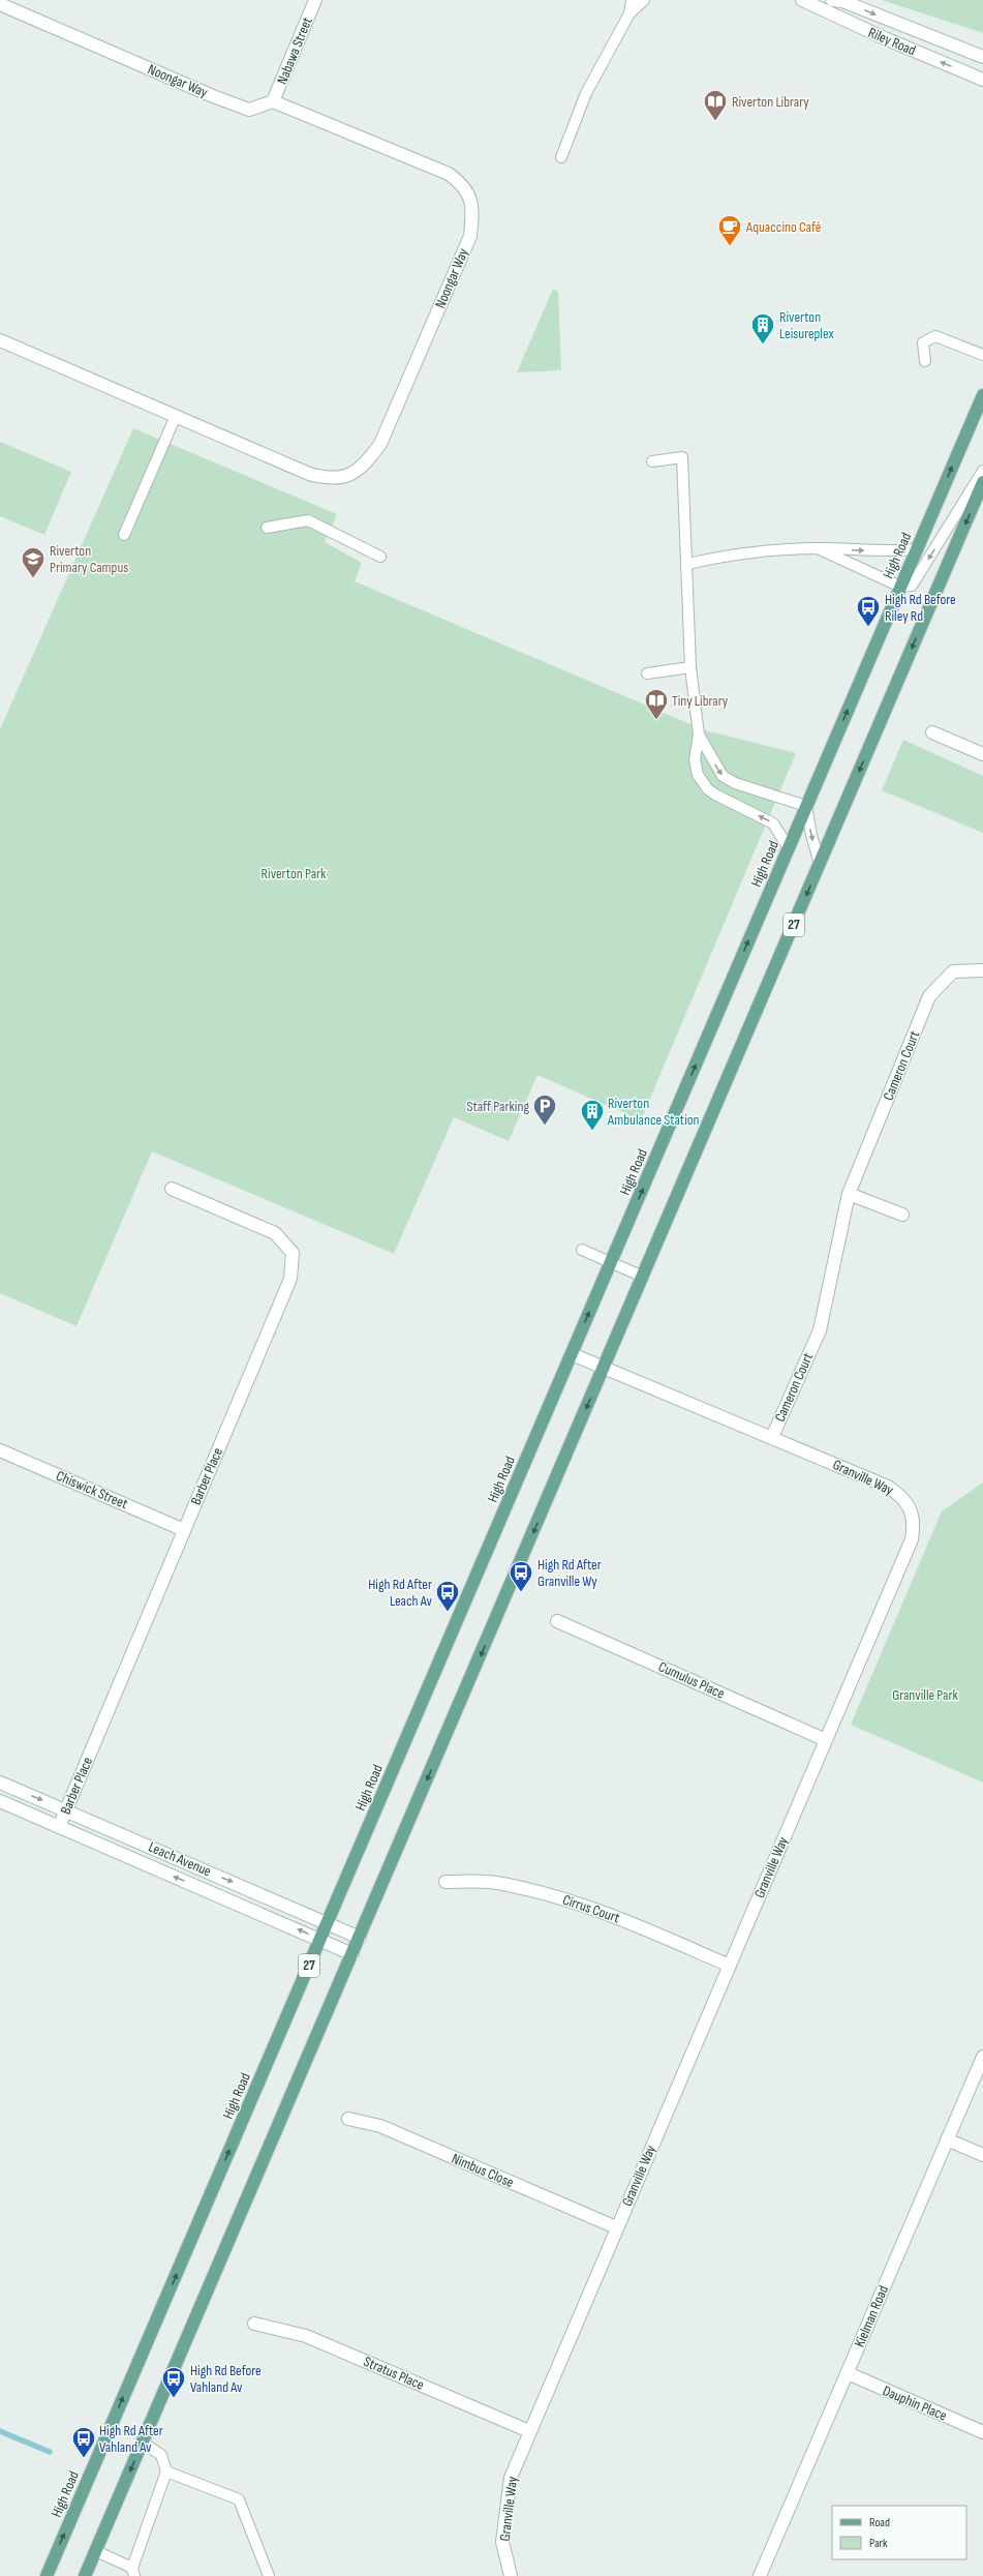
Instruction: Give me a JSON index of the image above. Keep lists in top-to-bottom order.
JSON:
{
  "streets": {
    "main road": ["High Road", "27"],
    "street": [
      "Riley Road",
      "Nabawa Street",
      "Noongar Way",
      "Cameron Court",
      "Barber Place",
      "Granville Way",
      "Chiswick Street",
      "Cumulus Place",
      "Leach Avenue",
      "Cirrus Court",
      "Nimbus Close",
      "Kielman Road",
      "Stratus Place",
      "Dauphin Place"
    ]
  },
  "crossings": [
    ["Nabawa Street", "Noongar Way"],
    ["High Road", "Granville Way"],
    ["High Road", "Leach Avenue"],
    ["27", "Granville Way"],
    ["27", "Leach Avenue"],
    ["Cameron Court", "Granville Way"],
    ["Barber Place", "Chiswick Street"],
    ["Barber Place", "Leach Avenue"],
    ["Granville Way", "Cumulus Place"],
    ["Granville Way", "Cirrus Court"],
    ["Granville Way", "Nimbus Close"],
    ["Granville Way", "Stratus Place"],
    ["Kielman Road", "Dauphin Place"]
  ],
  "parks": ["Riverton Park", "Granville Park"],
  "places": {
    "library": ["Riverton Library", "Tiny Library"],
    "cafe": ["Aquaccino Café"],
    "building": ["Riverton Leisureplex", "Riverton Ambulance Station"],
    "school or university": ["Riverton Primary Campus"],
    "bus stop": [
      "High Rd Before Riley Rd",
      "High Rd After Granville Wy",
      "High Rd After Leach Av",
      "High Rd Before Vahland Av",
      "High Rd After Vahland Av"
    ],
    "parking": ["Staff Parking"]
  },
  "legend": ["Road", "Park"]
}
